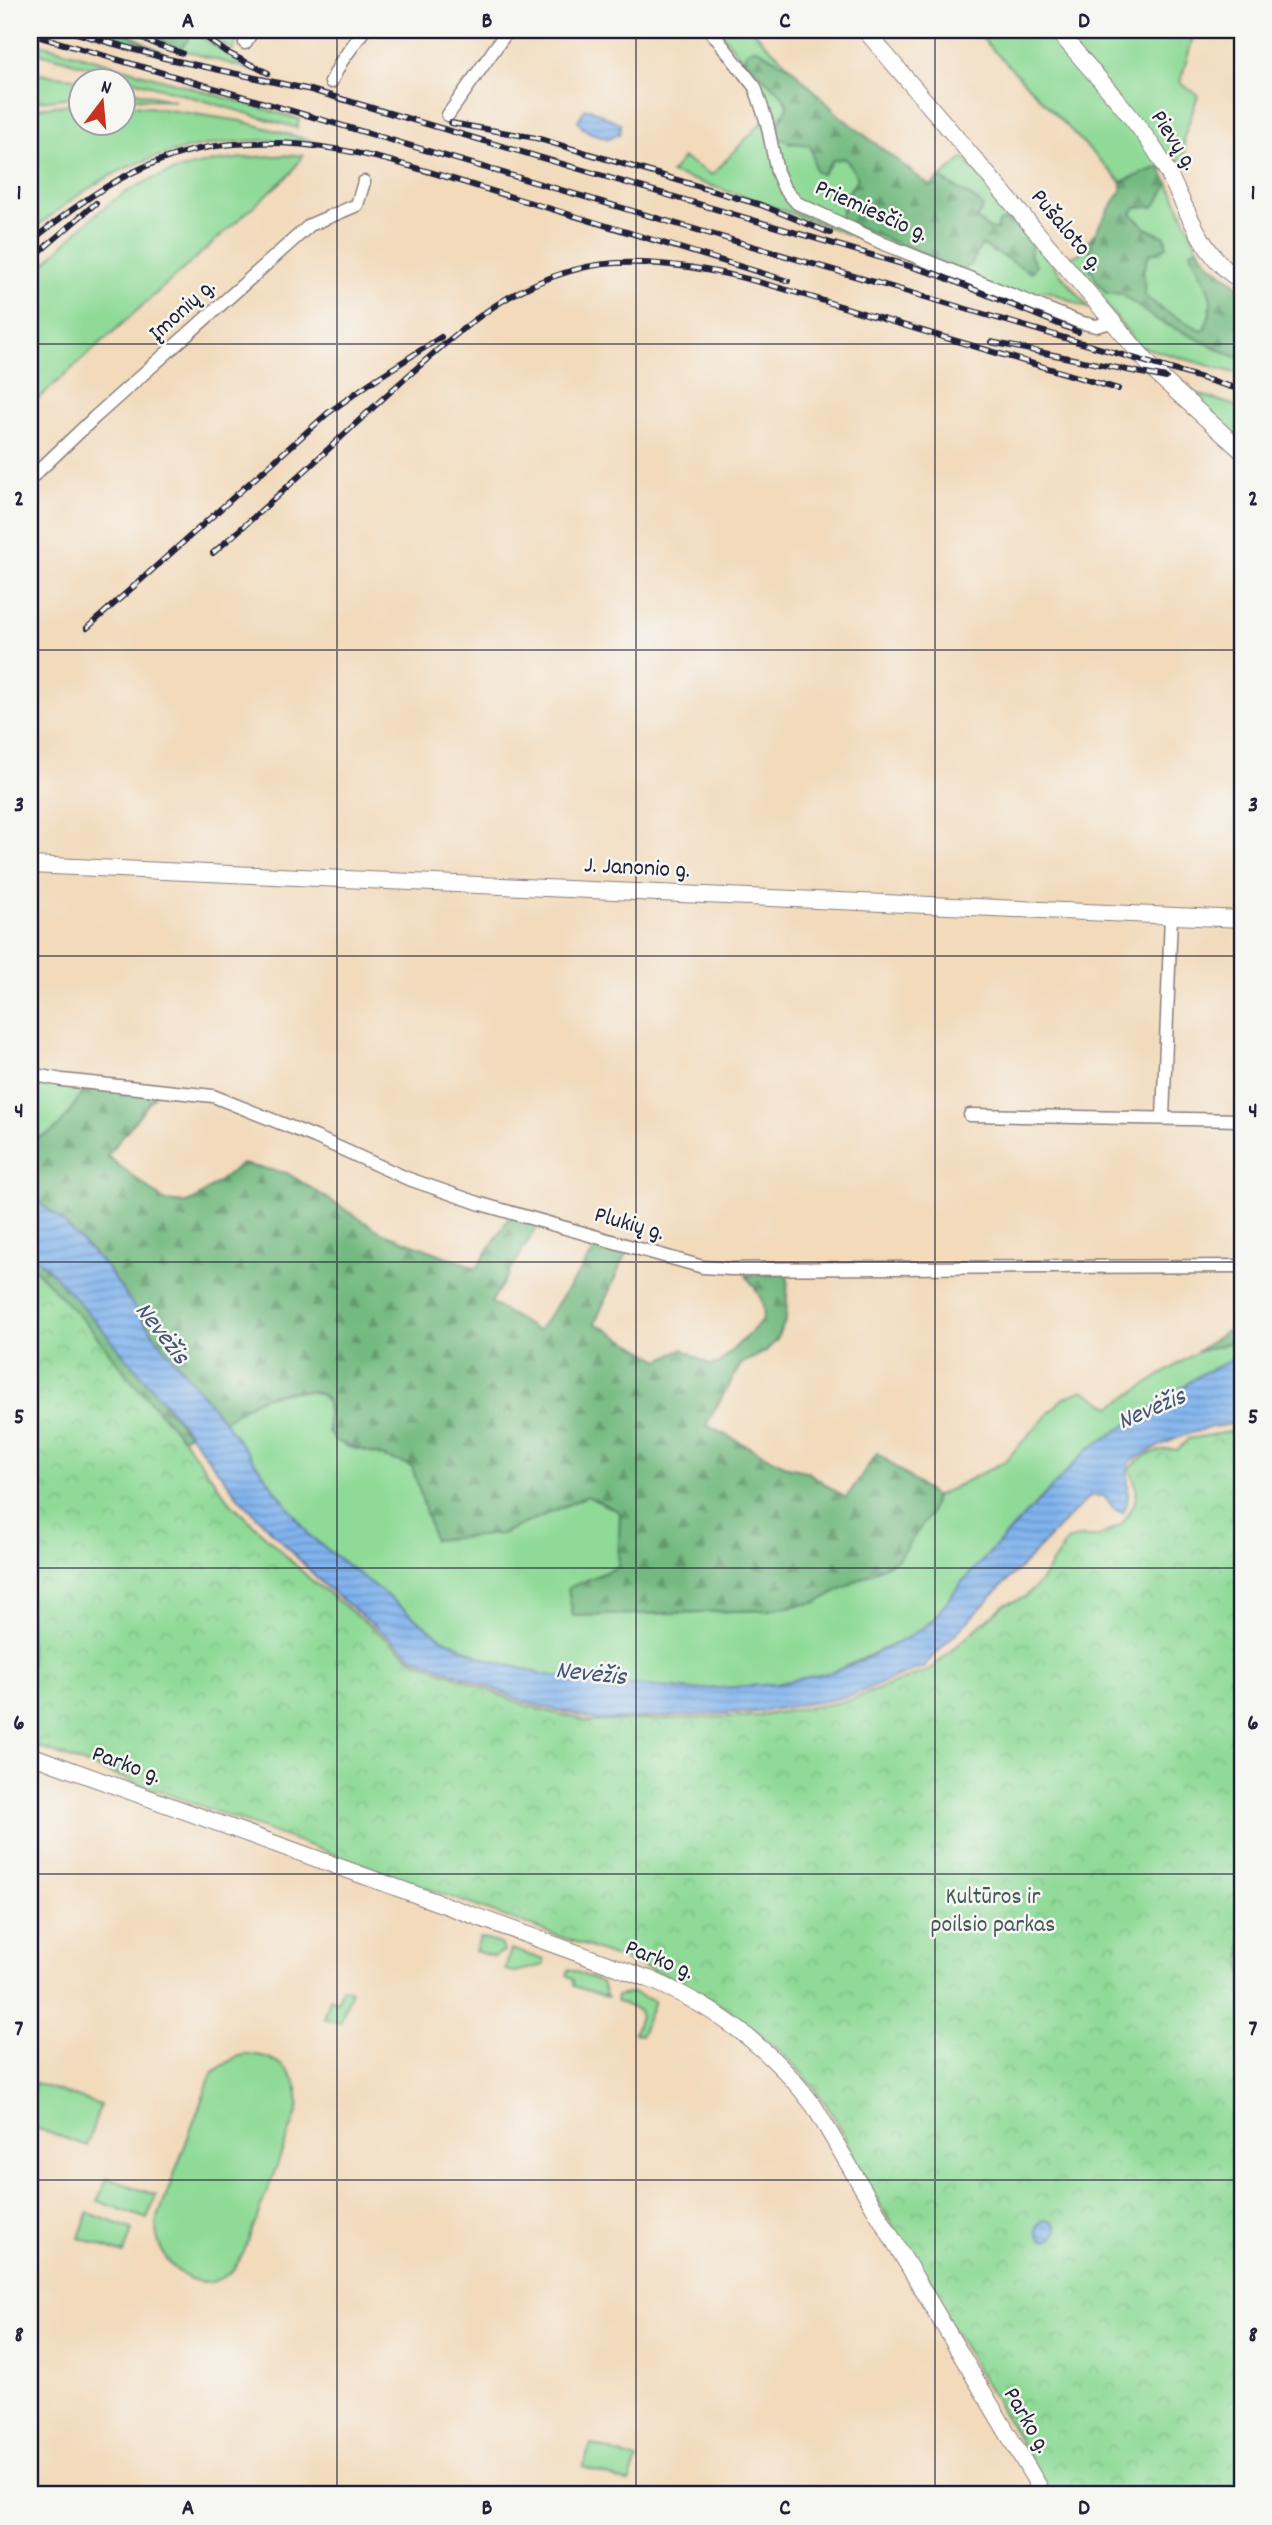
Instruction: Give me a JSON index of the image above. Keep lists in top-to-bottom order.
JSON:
{
  "streets": {
    "main road": [
      "Pievų g.",
      "Pušaloto g.",
      "J. Janonio g.",
      "Parko g."
    ],
    "street": ["Priemiesčio g.", "Įmonių g.", "Plukių g."]
  },
  "crossings": [
    ["Priemiesčio g.", "Pušaloto g."]
  ],
  "water": ["Nevėžis"],
  "parks": ["Kultūros ir poilsio parkas"],
  "north": "top",
  "grid": {
    "columns": [
      "A",
      "B",
      "C",
      "D"
    ],
    "rows": [
      "1",
      "2",
      "3",
      "4",
      "5",
      "6",
      "7",
      "8"
    ]
  }
}
